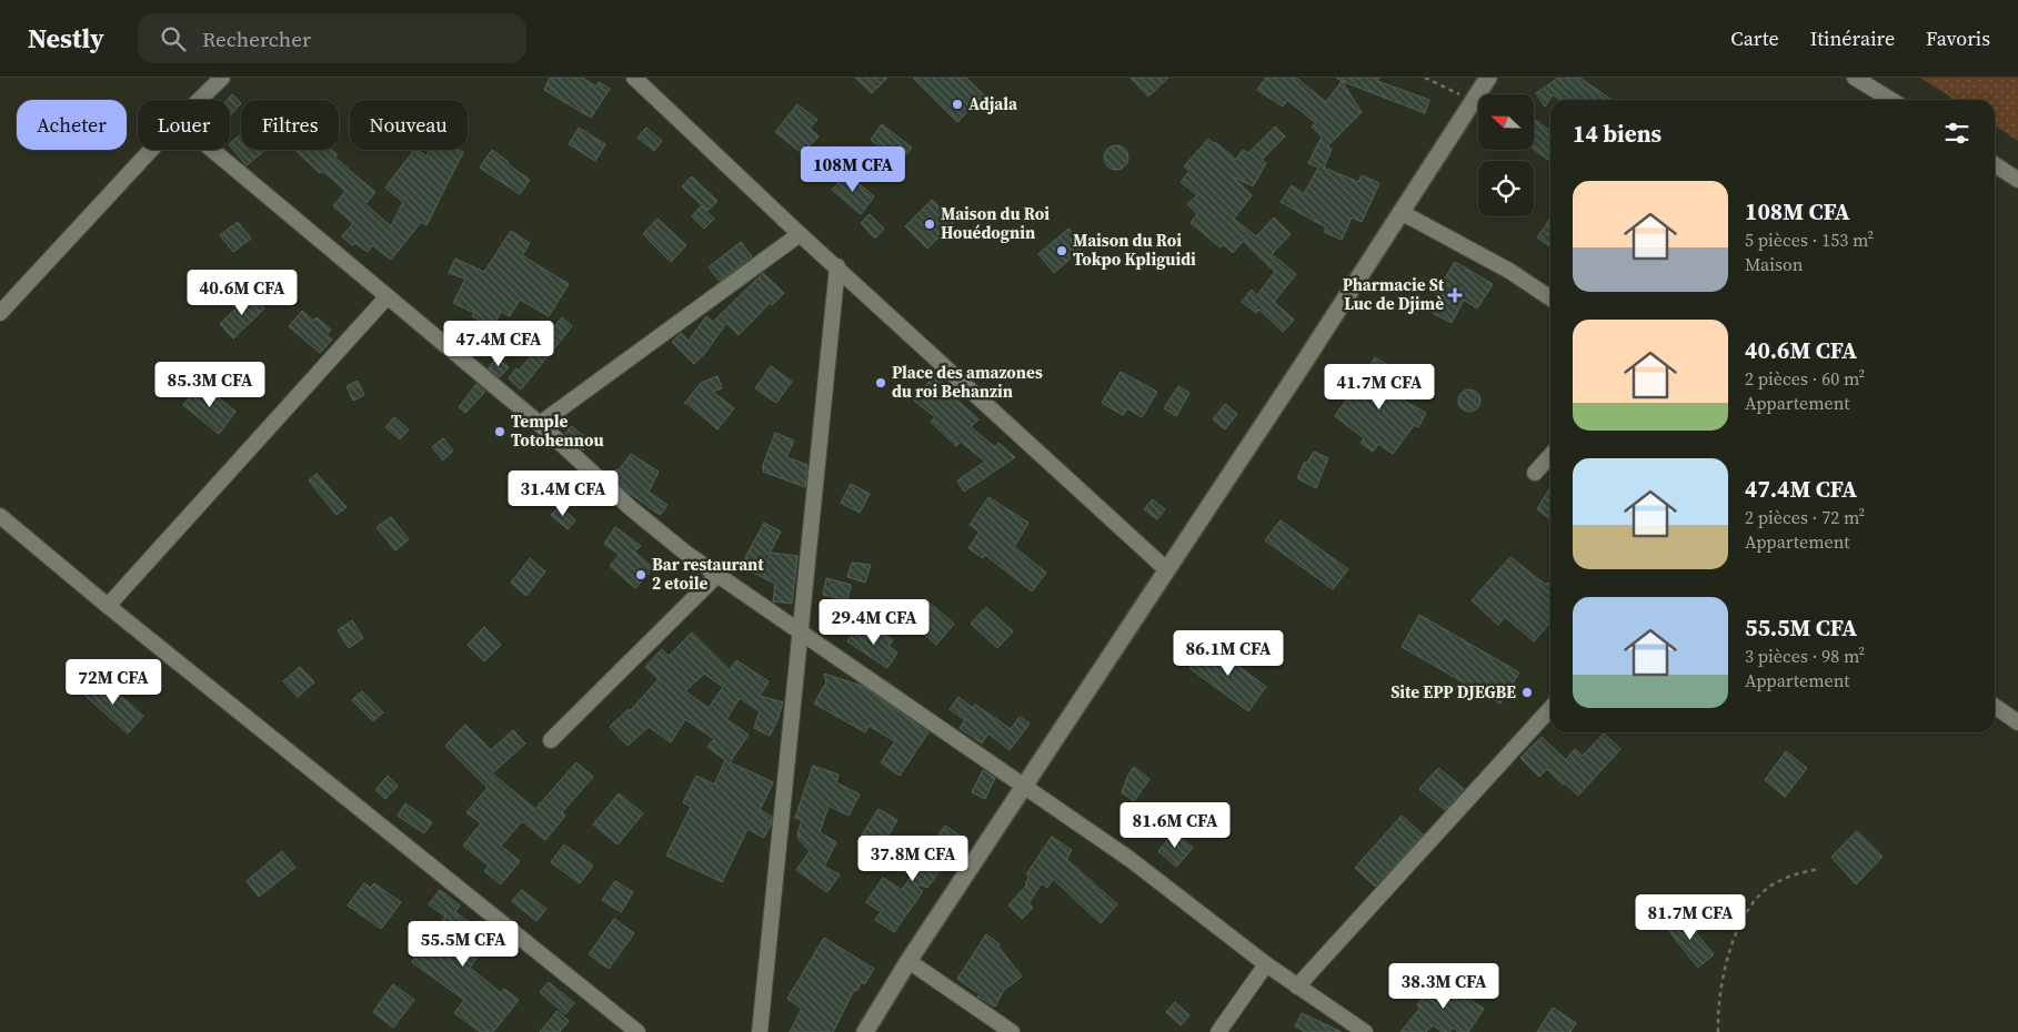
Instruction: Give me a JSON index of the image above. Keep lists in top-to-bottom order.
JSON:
{
  "places": {
    "other": [
      "Adjala",
      "Maison du Roi Houédognin",
      "Maison du Roi Tokpo Kpliguidi",
      "Place des amazones du roi Behanzin",
      "Temple Totohennou",
      "Bar restaurant 2 etoile",
      "Site EPP DJEGBE"
    ],
    "health": ["Pharmacie St Luc de Djimè"]
  },
  "north": "left",
  "page": {
    "header": "Nestly",
    "search": "Rechercher",
    "nav": ["Carte", "Itinéraire", "Favoris"],
    "chip": [
      "Acheter",
      "Louer",
      "Filtres",
      "Nouveau"
    ],
    "heading": "14 biens",
    "price": [
      "108M CFA",
      "40.6M CFA",
      "47.4M CFA",
      "85.3M CFA",
      "41.7M CFA",
      "31.4M CFA",
      "29.4M CFA",
      "86.1M CFA",
      "72M CFA",
      "81.6M CFA",
      "37.8M CFA",
      "81.7M CFA",
      "55.5M CFA",
      "38.3M CFA"
    ],
    "list": [
      {
        "name": "108M CFA",
        "note": "5 pièces · 153 m² · Maison"
      },
      {
        "name": "40.6M CFA",
        "note": "2 pièces · 60 m² · Appartement"
      },
      {
        "name": "47.4M CFA",
        "note": "2 pièces · 72 m² · Appartement"
      },
      {
        "name": "55.5M CFA",
        "note": "3 pièces · 98 m² · Appartement"
      }
    ]
  }
}
